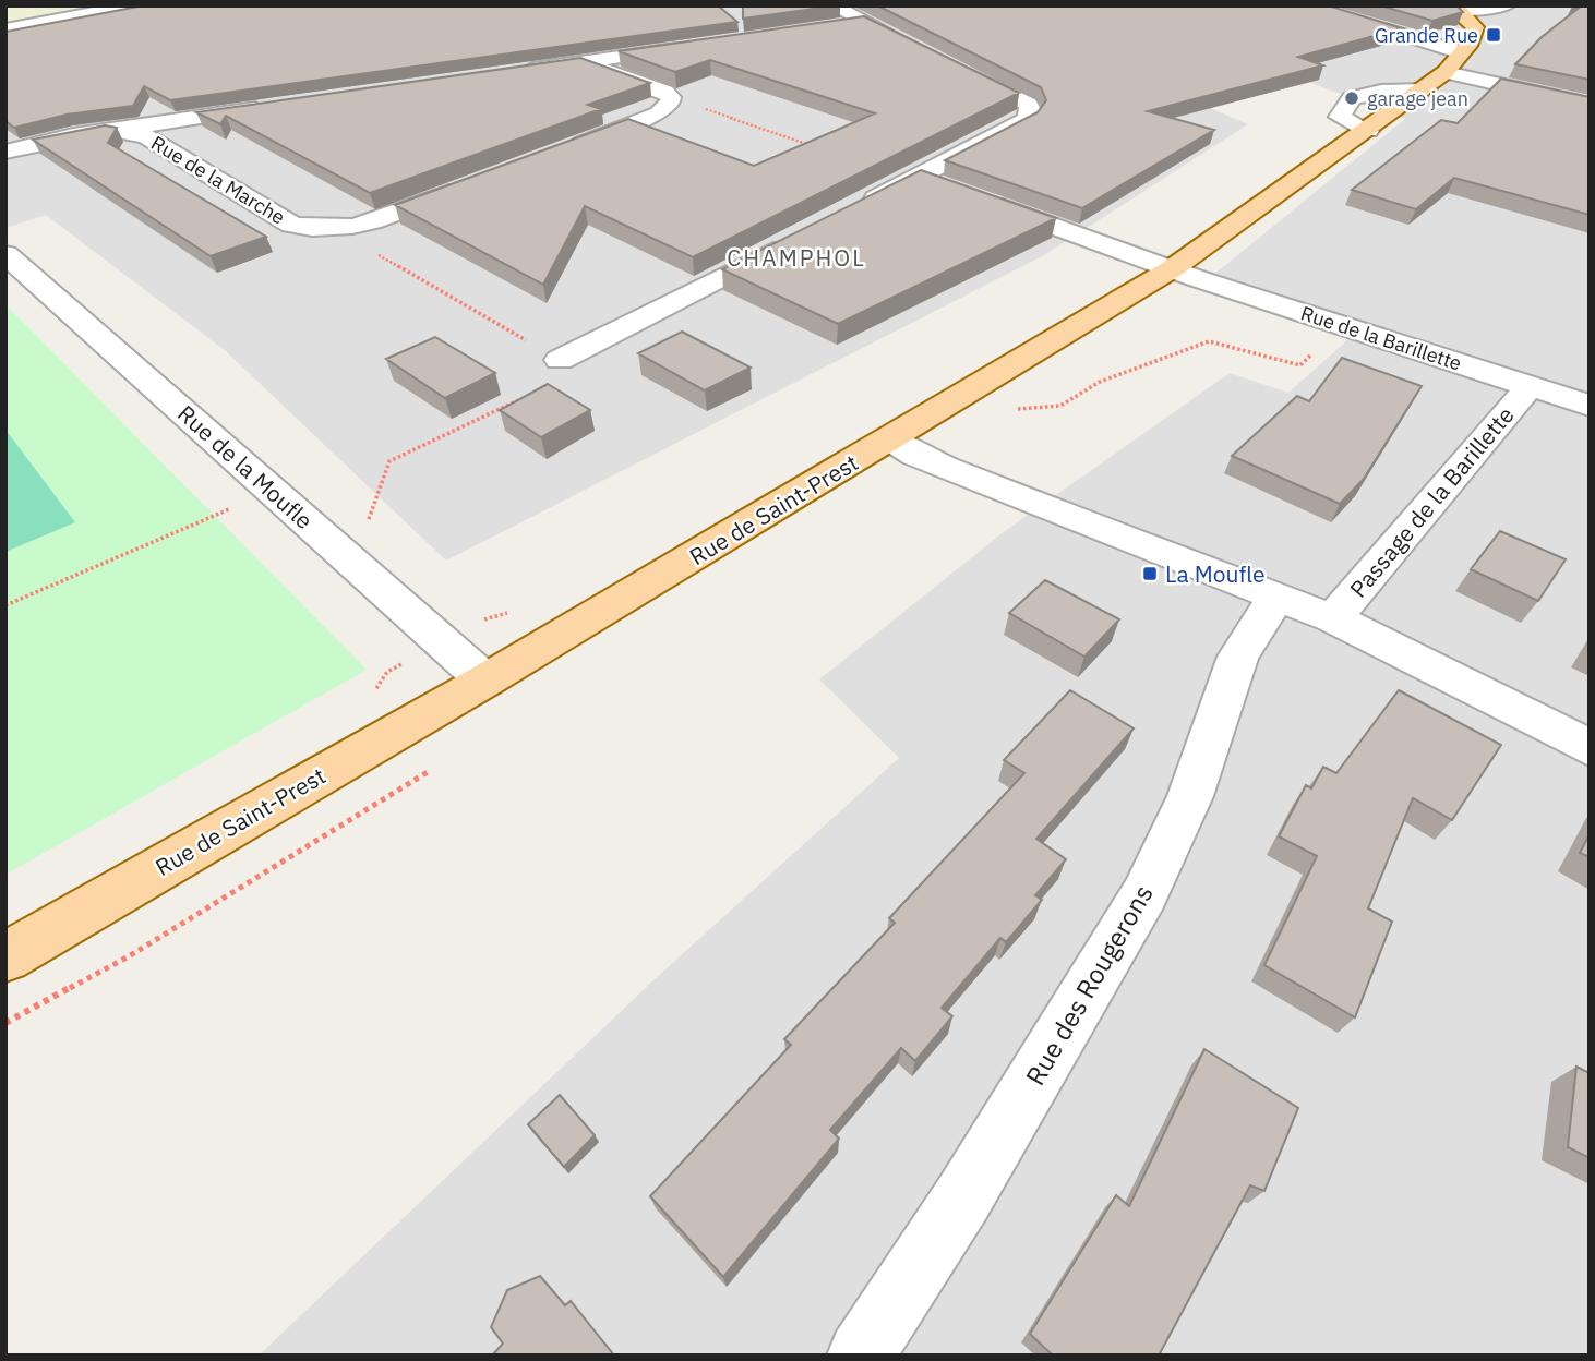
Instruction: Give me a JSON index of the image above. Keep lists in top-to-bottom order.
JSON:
{
  "streets": {
    "main road": ["Rue de Saint-Prest"],
    "street": [
      "Rue de la Marche",
      "Rue de la Barillette",
      "Rue de la Moufle",
      "Passage de la Barillette",
      "Rue des Rougerons"
    ]
  },
  "crossings": [
    ["Rue de la Barillette", "Passage de la Barillette"],
    ["Rue de la Barillette", "Rue de Saint-Prest"],
    ["Rue de la Moufle", "Rue de Saint-Prest"]
  ],
  "districts": ["CHAMPHOL"],
  "places": {
    "transit": ["Grande Rue", "La Moufle"],
    "other": ["garage jean"]
  }
}
